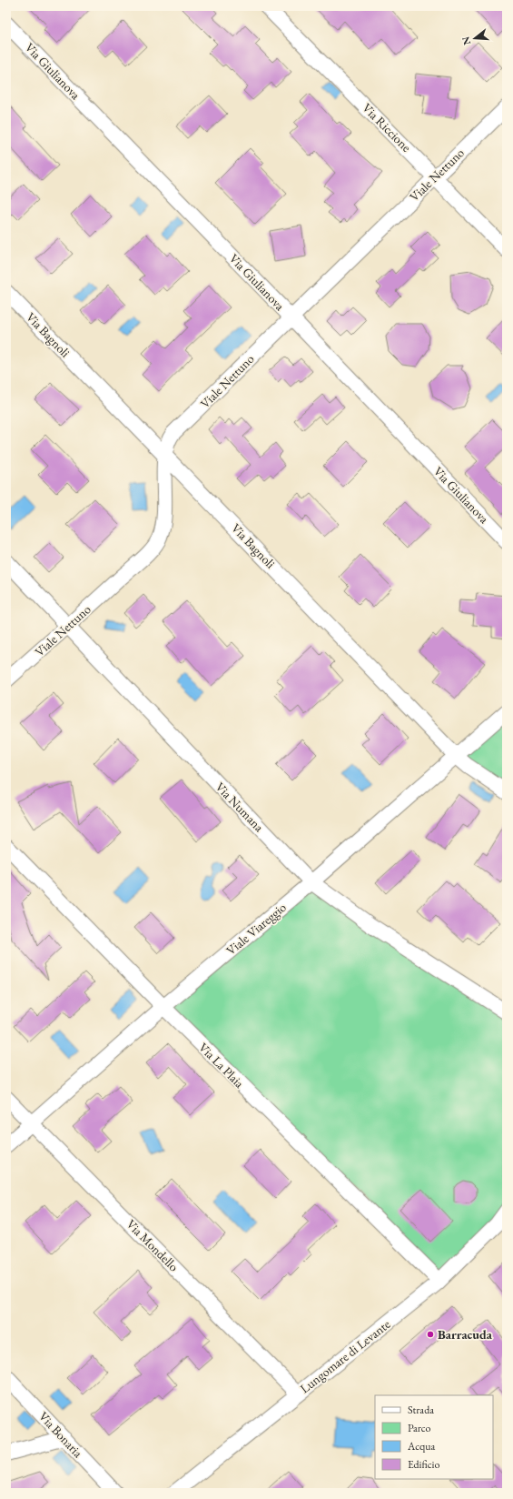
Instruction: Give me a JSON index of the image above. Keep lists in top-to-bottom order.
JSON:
{
  "streets": {
    "street": [
      "Via Giulianova",
      "Via Riccione",
      "Viale Nettuno",
      "Via Bagnoli",
      "Via Numana",
      "Viale Viareggio",
      "Via La Plaia",
      "Via Mondello",
      "Lungomare di Levante",
      "Via Bonaria"
    ]
  },
  "crossings": [
    ["Via Giulianova", "Viale Nettuno"],
    ["Via Riccione", "Viale Nettuno"],
    ["Viale Nettuno", "Via Bagnoli"],
    ["Viale Nettuno", "Via Numana"],
    ["Via Bagnoli", "Viale Viareggio"],
    ["Via Numana", "Viale Viareggio"],
    ["Viale Viareggio", "Via La Plaia"],
    ["Viale Viareggio", "Via Mondello"],
    ["Via La Plaia", "Lungomare di Levante"],
    ["Via Mondello", "Lungomare di Levante"]
  ],
  "places": ["Barracuda"],
  "legend": [
    "Strada",
    "Parco",
    "Acqua",
    "Edificio"
  ],
  "north": "left"
}
